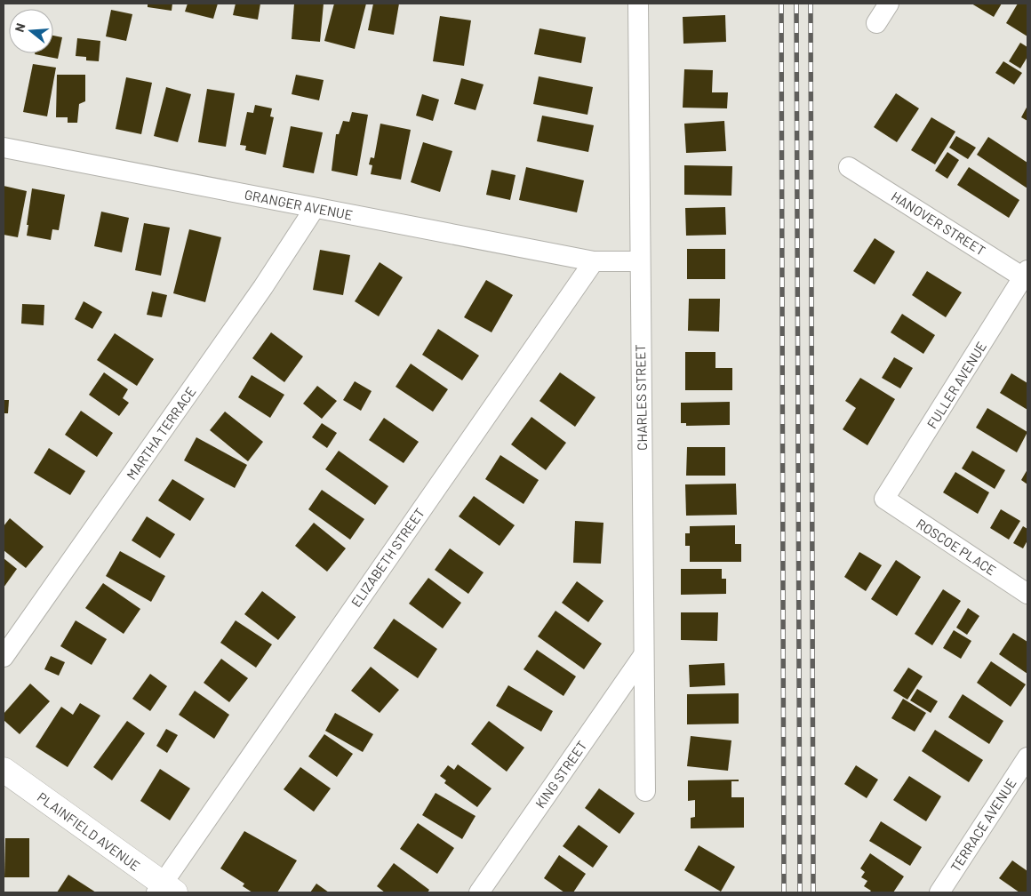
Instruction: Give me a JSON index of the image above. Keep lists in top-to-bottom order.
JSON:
{
  "streets": {
    "main road": ["PLAINFIELD AVENUE"],
    "street": [
      "GRANGER AVENUE",
      "HANOVER STREET",
      "FULLER AVENUE",
      "CHARLES STREET",
      "MARTHA TERRACE",
      "ROSCOE PLACE",
      "ELIZABETH STREET",
      "KING STREET",
      "TERRACE AVENUE"
    ]
  },
  "crossings": [
    ["GRANGER AVENUE", "MARTHA TERRACE"],
    ["GRANGER AVENUE", "ELIZABETH STREET"],
    ["HANOVER STREET", "FULLER AVENUE"],
    ["FULLER AVENUE", "ROSCOE PLACE"],
    ["CHARLES STREET", "KING STREET"],
    ["ELIZABETH STREET", "PLAINFIELD AVENUE"]
  ],
  "north": "left"
}
